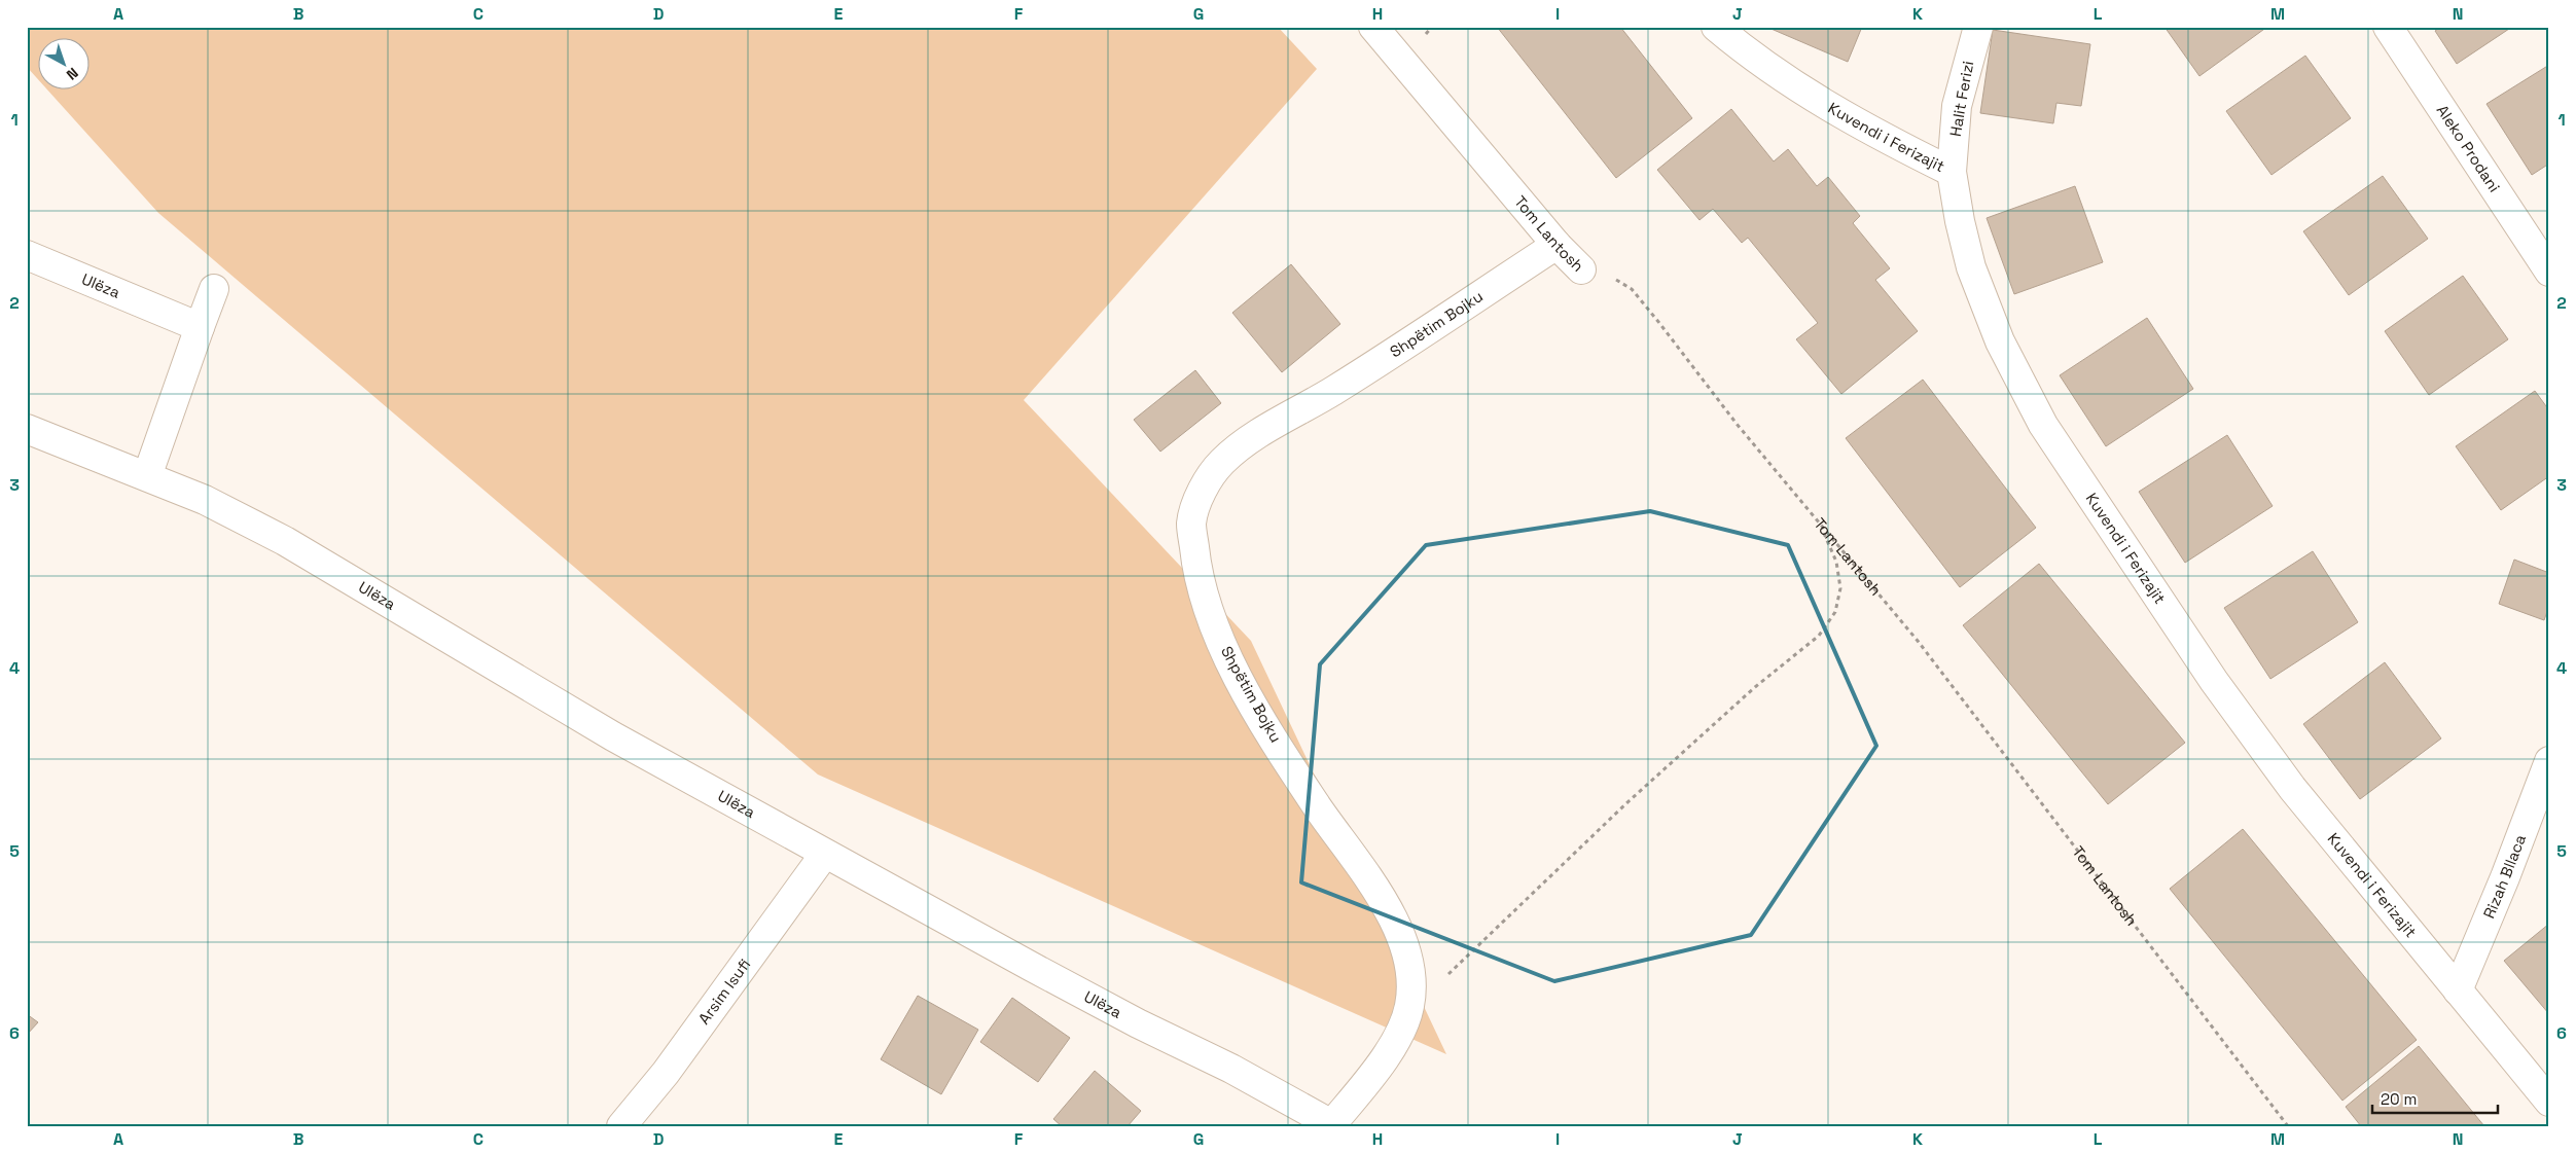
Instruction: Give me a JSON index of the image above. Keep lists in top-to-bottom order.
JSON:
{
  "streets": {
    "street": [
      "Halit Ferizi",
      "Kuvendi i Ferizajit",
      "Aleko Prodani",
      "Tom Lantosh",
      "Ulëza",
      "Shpëtim Bojku",
      "Rizah Bllaca",
      "Arsim Isufi"
    ]
  },
  "crossings": [
    ["Halit Ferizi", "Kuvendi i Ferizajit"],
    ["Kuvendi i Ferizajit", "Rizah Bllaca"],
    ["Tom Lantosh", "Shpëtim Bojku"],
    ["Ulëza", "Shpëtim Bojku"],
    ["Ulëza", "Arsim Isufi"]
  ],
  "scale_bar": "20 m",
  "north": "bottom right",
  "grid": {
    "columns": [
      "A",
      "B",
      "C",
      "D",
      "E",
      "F",
      "G",
      "H",
      "I",
      "J",
      "K",
      "L",
      "M",
      "N"
    ],
    "rows": [
      "1",
      "2",
      "3",
      "4",
      "5",
      "6"
    ]
  }
}
